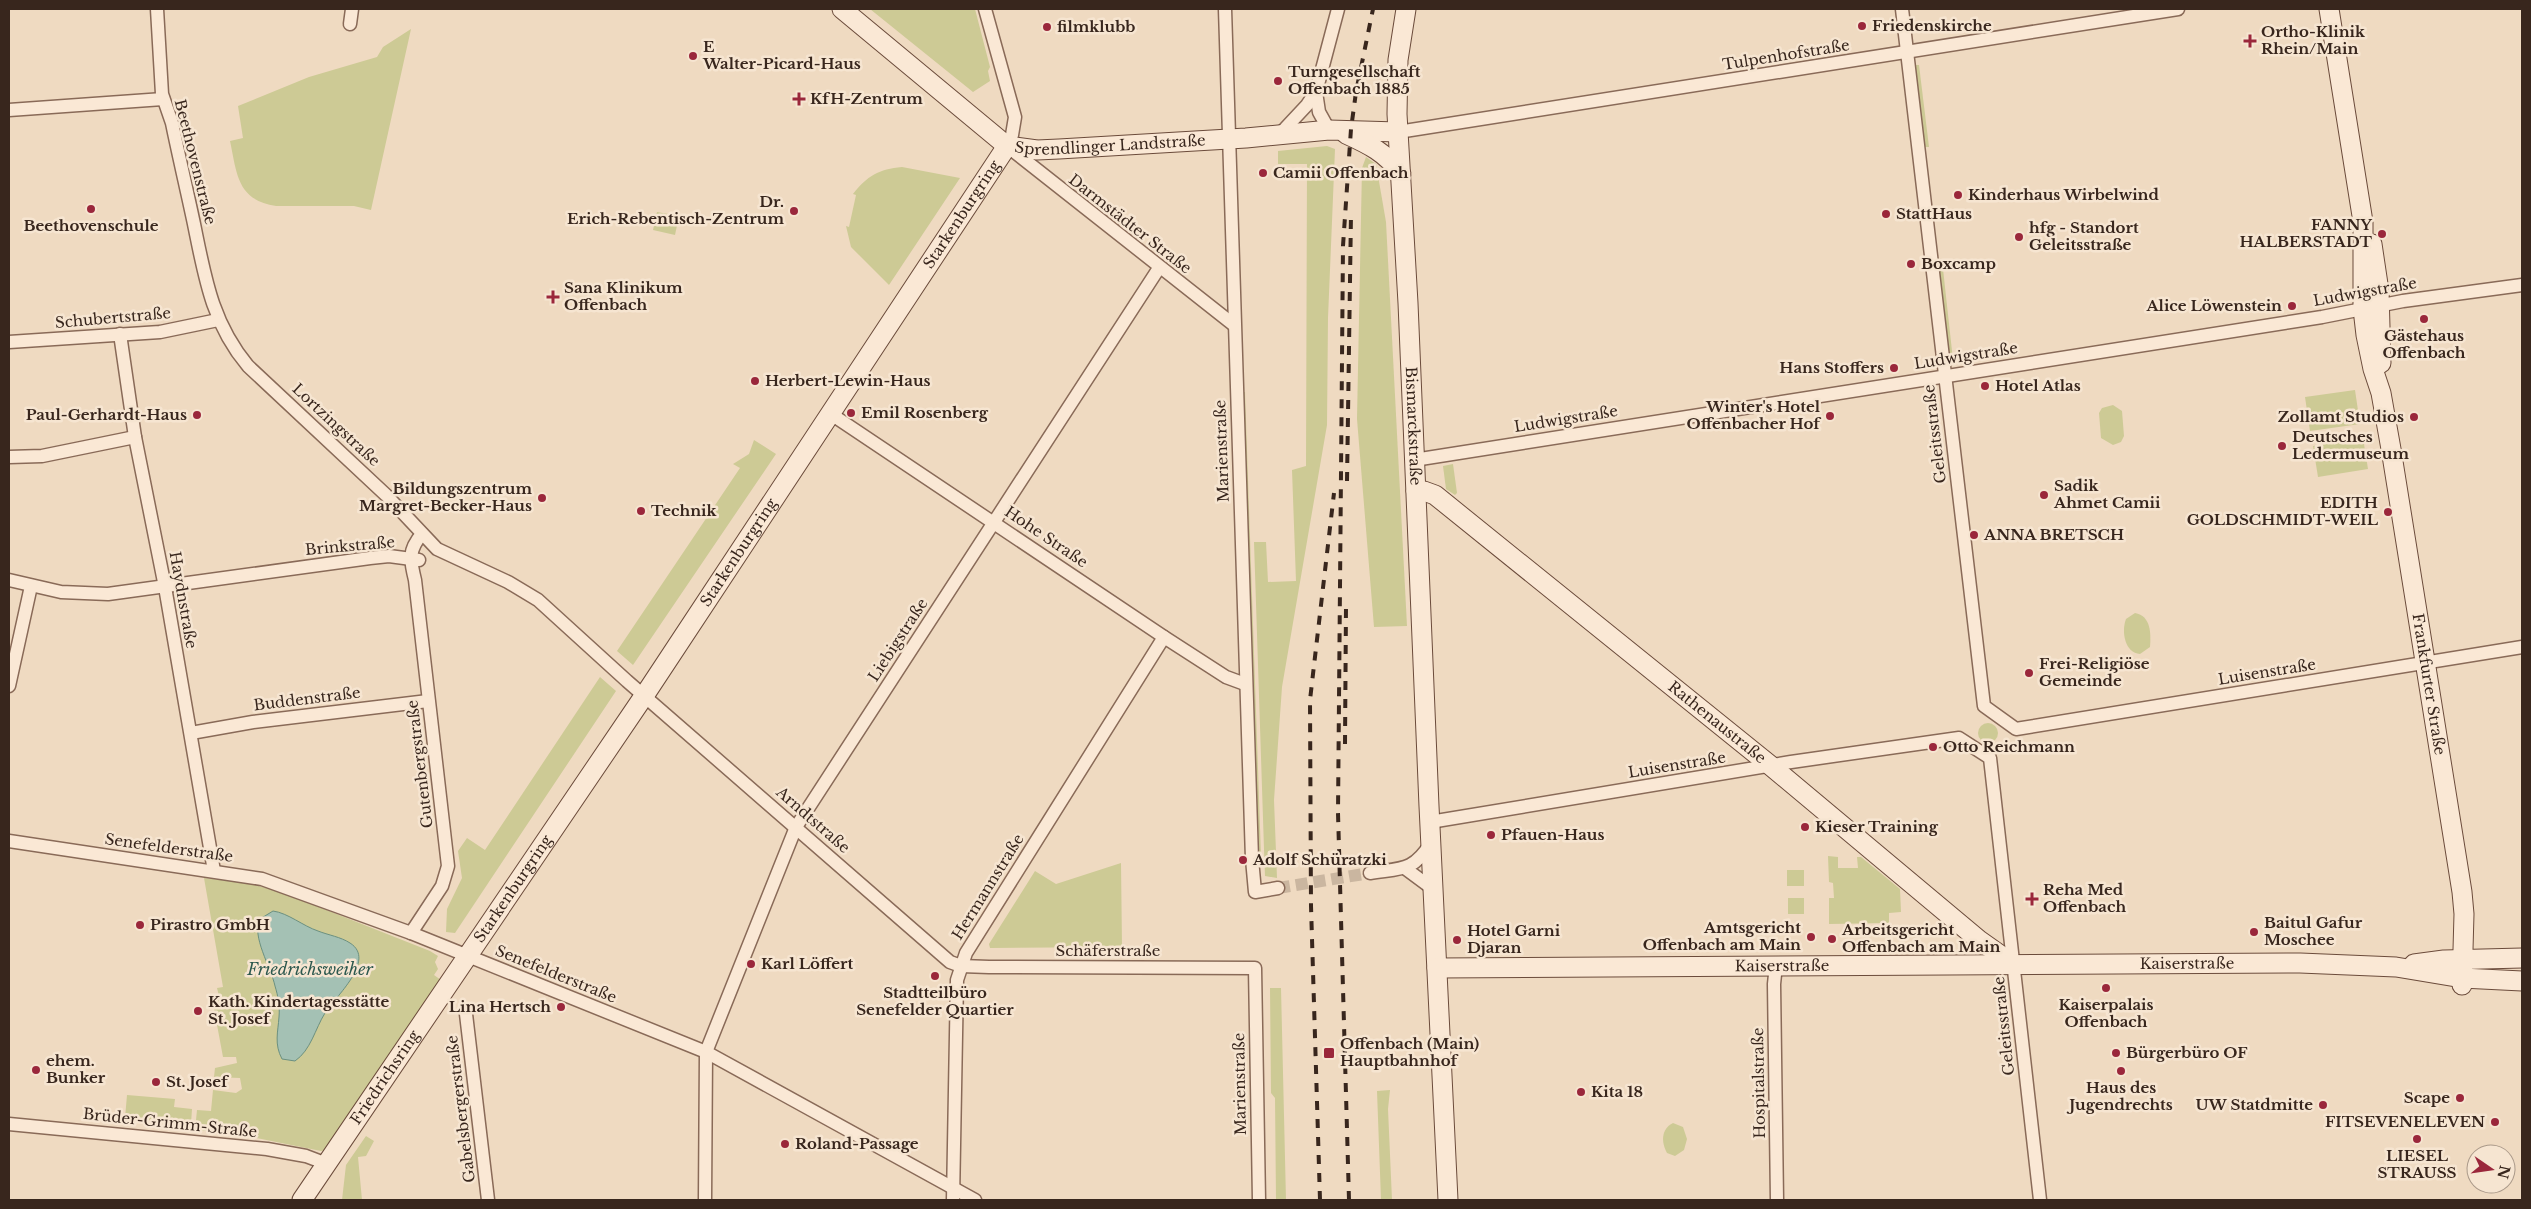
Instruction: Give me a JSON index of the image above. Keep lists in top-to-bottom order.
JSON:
{
  "streets": {
    "main road": [
      "Sprendlinger Landstraße",
      "Starkenburgring",
      "Bismarckstraße",
      "Frankfurter Straße",
      "Rathenaustraße",
      "Kaiserstraße",
      "Friedrichsring"
    ],
    "street": [
      "Tulpenhofstraße",
      "Beethovenstraße",
      "Darmstädter Straße",
      "Ludwigstraße",
      "Schubertstraße",
      "Lortzingstraße",
      "Geleitsstraße",
      "Marienstraße",
      "Hohe Straße",
      "Brinkstraße",
      "Haydnstraße",
      "Liebigstraße",
      "Luisenstraße",
      "Buddenstraße",
      "Gutenbergstraße",
      "Arndtstraße",
      "Senefelderstraße",
      "Hermannstraße",
      "Schäferstraße",
      "Hospitalstraße",
      "Gabelsbergerstraße",
      "Brüder-Grimm-Straße"
    ]
  },
  "crossings": [
    ["Tulpenhofstraße", "Sprendlinger Landstraße"],
    ["Tulpenhofstraße", "Bismarckstraße"],
    ["Tulpenhofstraße", "Geleitsstraße"],
    ["Sprendlinger Landstraße", "Starkenburgring"],
    ["Sprendlinger Landstraße", "Darmstädter Straße"],
    ["Sprendlinger Landstraße", "Bismarckstraße"],
    ["Sprendlinger Landstraße", "Marienstraße"],
    ["Beethovenstraße", "Schubertstraße"],
    ["Beethovenstraße", "Lortzingstraße"],
    ["Starkenburgring", "Darmstädter Straße"],
    ["Starkenburgring", "Hohe Straße"],
    ["Starkenburgring", "Arndtstraße"],
    ["Starkenburgring", "Senefelderstraße"],
    ["Starkenburgring", "Friedrichsring"],
    ["Darmstädter Straße", "Marienstraße"],
    ["Darmstädter Straße", "Liebigstraße"],
    ["Ludwigstraße", "Bismarckstraße"],
    ["Ludwigstraße", "Geleitsstraße"],
    ["Ludwigstraße", "Frankfurter Straße"],
    ["Schubertstraße", "Lortzingstraße"],
    ["Schubertstraße", "Haydnstraße"],
    ["Lortzingstraße", "Gutenbergstraße"],
    ["Bismarckstraße", "Luisenstraße"],
    ["Bismarckstraße", "Rathenaustraße"],
    ["Bismarckstraße", "Kaiserstraße"],
    ["Geleitsstraße", "Luisenstraße"],
    ["Geleitsstraße", "Rathenaustraße"],
    ["Geleitsstraße", "Kaiserstraße"],
    ["Marienstraße", "Hohe Straße"],
    ["Marienstraße", "Schäferstraße"],
    ["Hohe Straße", "Liebigstraße"],
    ["Hohe Straße", "Hermannstraße"],
    ["Brinkstraße", "Haydnstraße"],
    ["Brinkstraße", "Gutenbergstraße"],
    ["Haydnstraße", "Buddenstraße"],
    ["Haydnstraße", "Senefelderstraße"],
    ["Liebigstraße", "Arndtstraße"],
    ["Liebigstraße", "Senefelderstraße"],
    ["Luisenstraße", "Frankfurter Straße"],
    ["Luisenstraße", "Rathenaustraße"],
    ["Frankfurter Straße", "Kaiserstraße"],
    ["Buddenstraße", "Gutenbergstraße"],
    ["Rathenaustraße", "Kaiserstraße"],
    ["Gutenbergstraße", "Senefelderstraße"],
    ["Arndtstraße", "Hermannstraße"],
    ["Arndtstraße", "Schäferstraße"],
    ["Senefelderstraße", "Hermannstraße"],
    ["Senefelderstraße", "Friedrichsring"],
    ["Hermannstraße", "Schäferstraße"],
    ["Kaiserstraße", "Hospitalstraße"],
    ["Friedrichsring", "Brüder-Grimm-Straße"]
  ],
  "water": ["Friedrichsweiher"],
  "places": {
    "other": [
      "Friedenskirche",
      "filmklubb",
      "E Walter-Picard-Haus",
      "Turngesellschaft Offenbach 1885",
      "Camii Offenbach",
      "Kinderhaus Wirbelwind",
      "Beethovenschule",
      "Dr. Erich-Rebentisch-Zentrum",
      "StattHaus",
      "FANNY HALBERSTADT",
      "hfg - Standort Geleitsstraße",
      "Boxcamp",
      "Alice Löwenstein",
      "Gästehaus Offenbach",
      "Hans Stoffers",
      "Herbert-Lewin-Haus",
      "Hotel Atlas",
      "Emil Rosenberg",
      "Paul-Gerhardt-Haus",
      "Winter's Hotel Offenbacher Hof",
      "Zollamt Studios",
      "Deutsches Ledermuseum",
      "Sadik Ahmet Camii",
      "Bildungszentrum Margret-Becker-Haus",
      "Technik",
      "EDITH GOLDSCHMIDT-WEIL",
      "ANNA BRETSCH",
      "Frei-Religiöse Gemeinde",
      "Otto Reichmann",
      "Kieser Training",
      "Pfauen-Haus",
      "Adolf Schüratzki",
      "Pirastro GmbH",
      "Baitul Gafur Moschee",
      "Amtsgericht Offenbach am Main",
      "Arbeitsgericht Offenbach am Main",
      "Hotel Garni Djaran",
      "Karl Löffert",
      "Stadtteilbüro Senefelder Quartier",
      "Kaiserpalais Offenbach",
      "Lina Hertsch",
      "Kath. Kindertagesstätte St. Josef",
      "Bürgerbüro OF",
      "ehem. Bunker",
      "Haus des Jugendrechts",
      "St. Josef",
      "Kita 18",
      "Scape",
      "UW Statdmitte",
      "FITSEVENELEVEN",
      "LIESEL STRAUSS",
      "Roland-Passage"
    ],
    "health": [
      "Ortho-Klinik Rhein/Main",
      "KfH-Zentrum",
      "Sana Klinikum Offenbach",
      "Reha Med Offenbach"
    ],
    "transit": ["Offenbach (Main) Hauptbahnhof"]
  },
  "north": "right"
}
